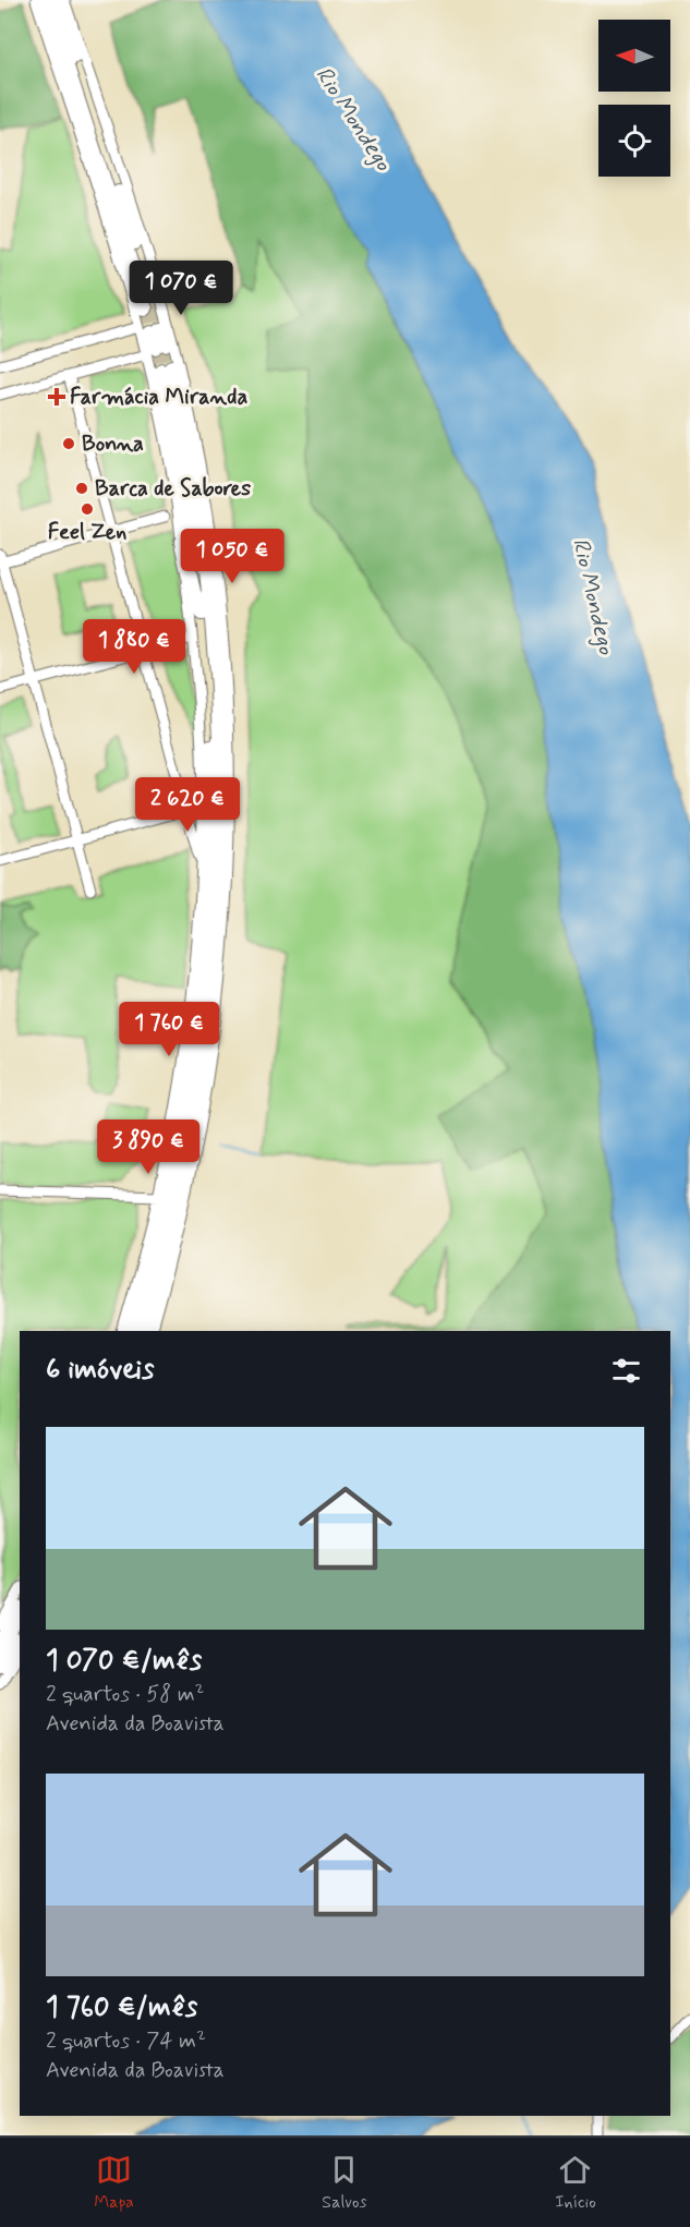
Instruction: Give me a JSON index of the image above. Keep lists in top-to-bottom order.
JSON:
{
  "water": ["Rio Mondego"],
  "places": {
    "health": ["Farmácia Miranda"],
    "other": ["Bonna", "Barca de Sabores", "Feel Zen"]
  },
  "north": "left",
  "page": {
    "price": [
      "1 070 €",
      "1 050 €",
      "1 880 €",
      "2 620 €",
      "1 760 €",
      "3 890 €"
    ],
    "heading": "6 imóveis",
    "list": [
      {
        "name": "1 070 €/mês",
        "note": "2 quartos · 58 m² · Avenida da Boavista"
      },
      {
        "name": "1 760 €/mês",
        "note": "2 quartos · 74 m² · Avenida da Boavista"
      }
    ],
    "tabs": ["Mapa", "Salvos", "Início"]
  }
}
